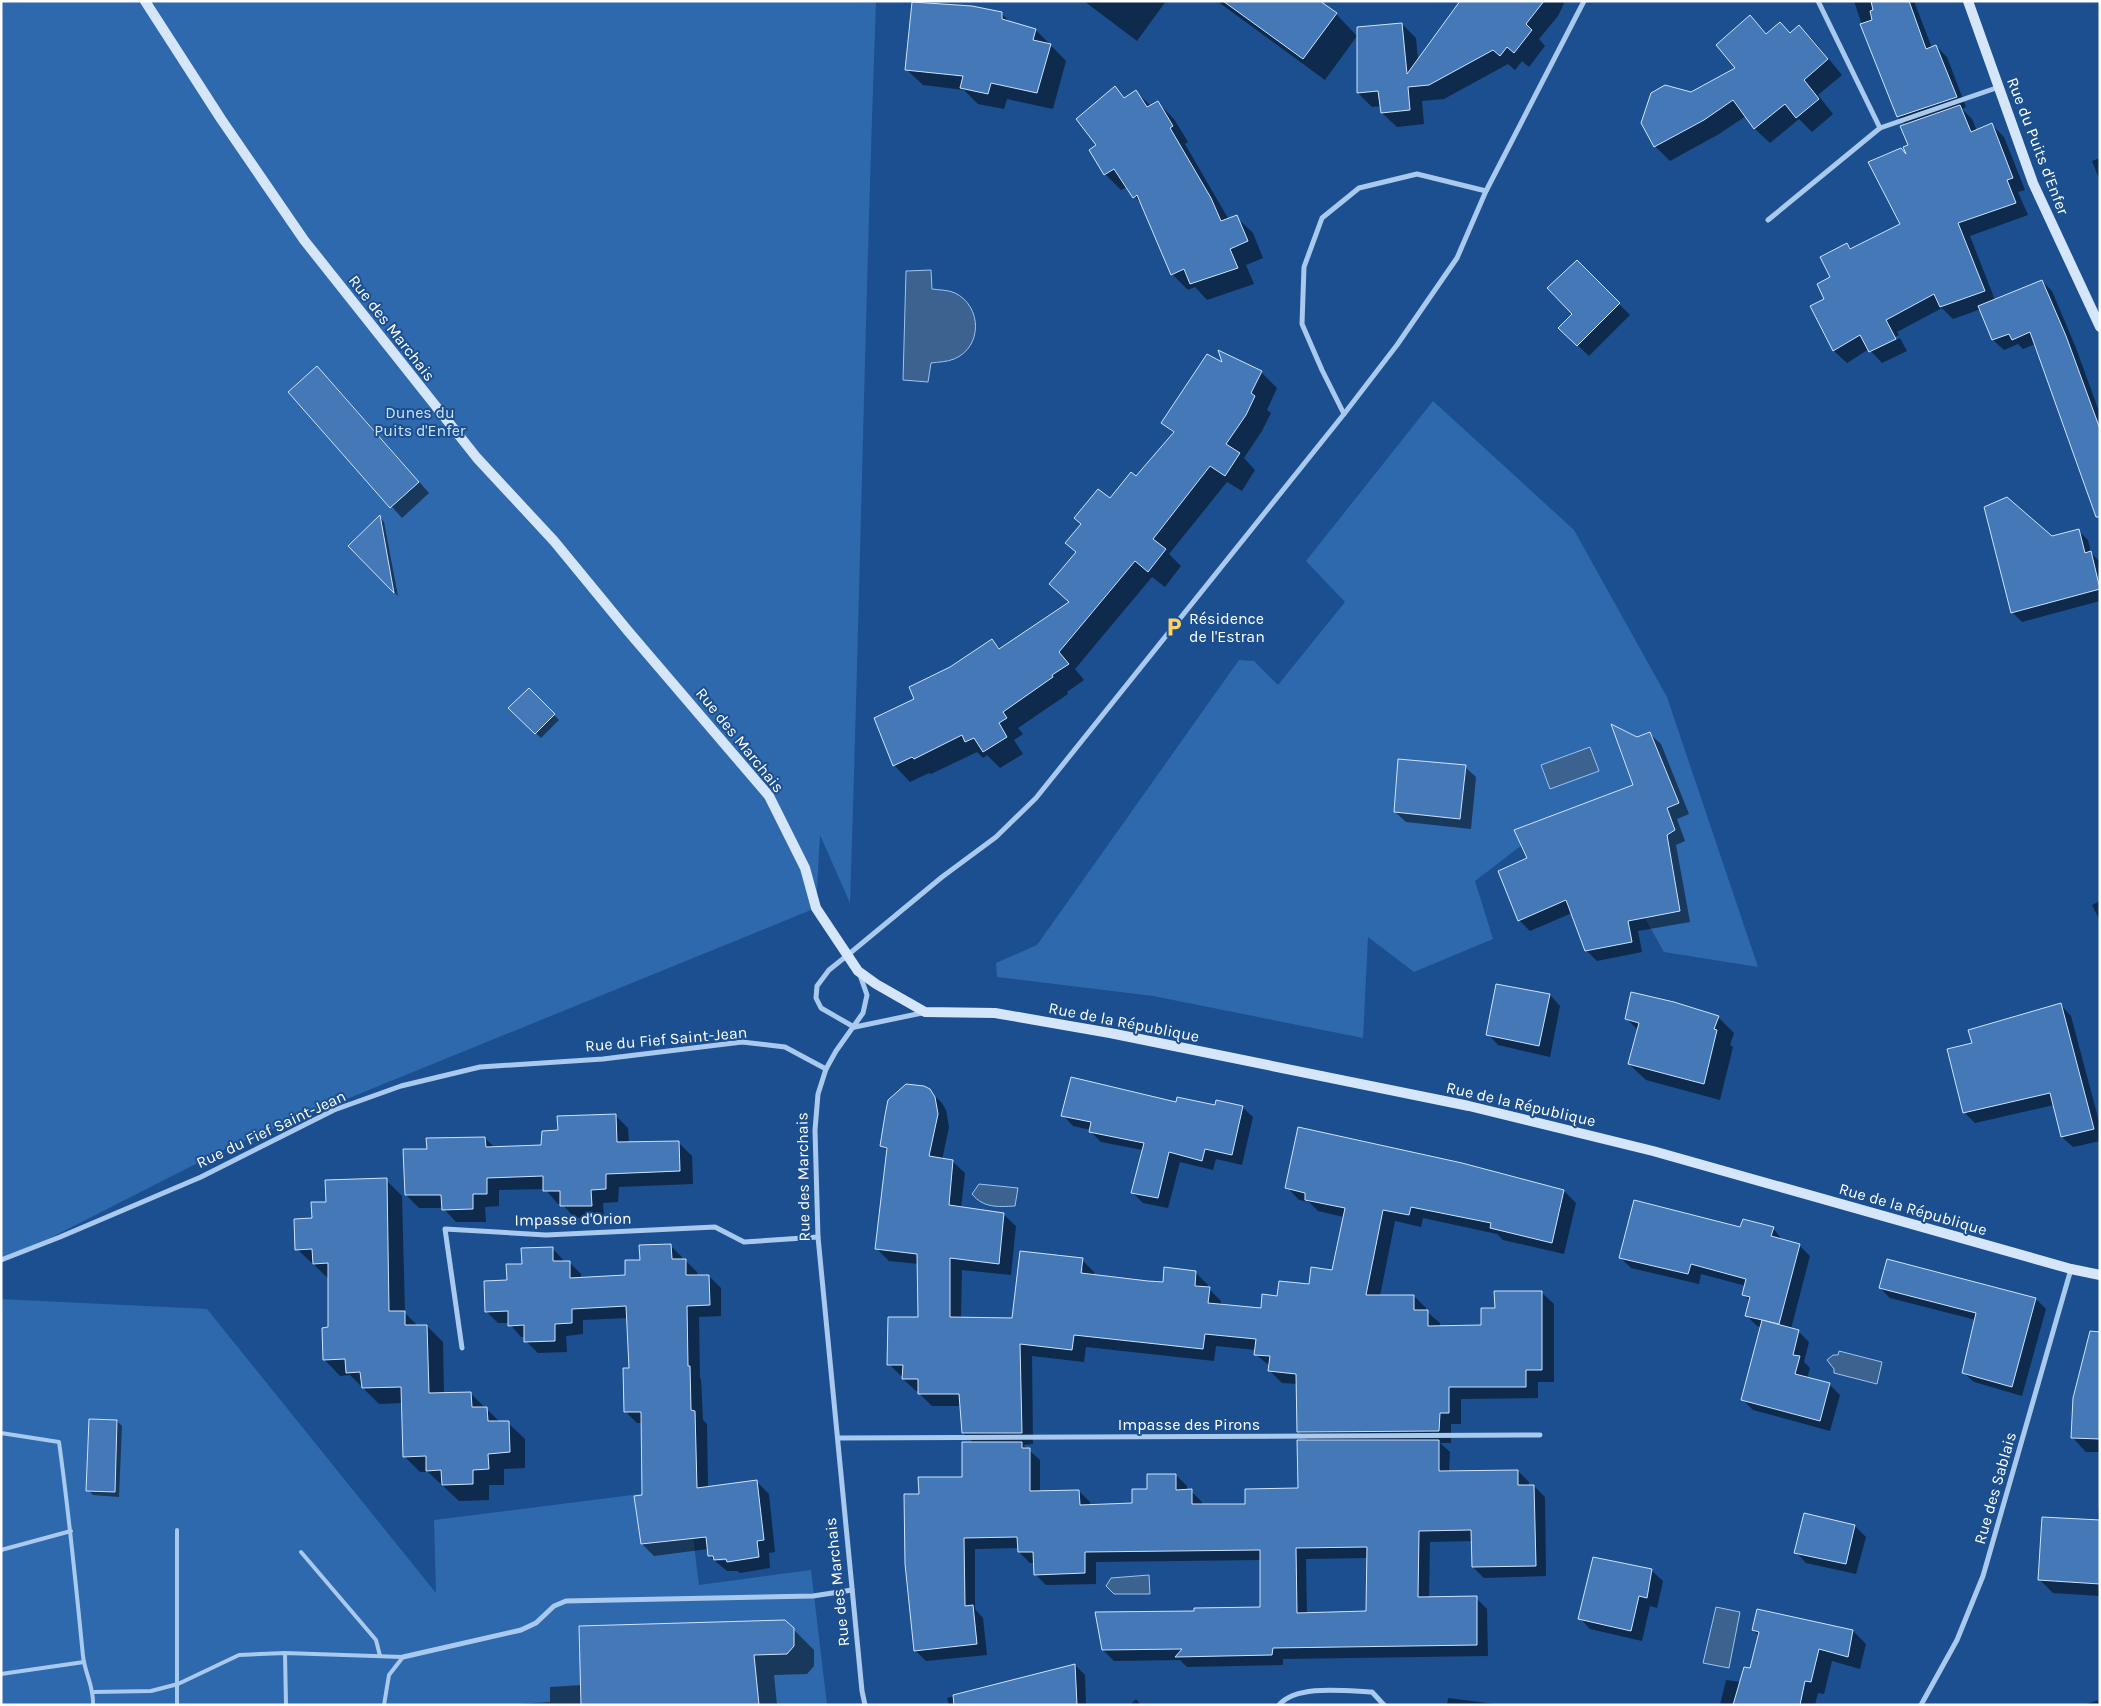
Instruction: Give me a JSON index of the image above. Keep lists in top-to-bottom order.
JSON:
{
  "streets": {
    "street": [
      "Rue du Puits d'Enfer",
      "Rue des Marchais",
      "Rue de la République",
      "Rue du Fief Saint-Jean",
      "Impasse d'Orion",
      "Impasse des Pirons",
      "Rue des Sablais"
    ]
  },
  "crossings": [
    ["Rue des Marchais", "Rue de la République"],
    ["Rue des Marchais", "Rue du Fief Saint-Jean"],
    ["Rue des Marchais", "Impasse d'Orion"],
    ["Rue des Marchais", "Impasse des Pirons"],
    ["Rue de la République", "Rue des Sablais"]
  ],
  "parks": ["Dunes du Puits d'Enfer"],
  "places": {
    "parking": ["Résidence de l'Estran"]
  }
}
